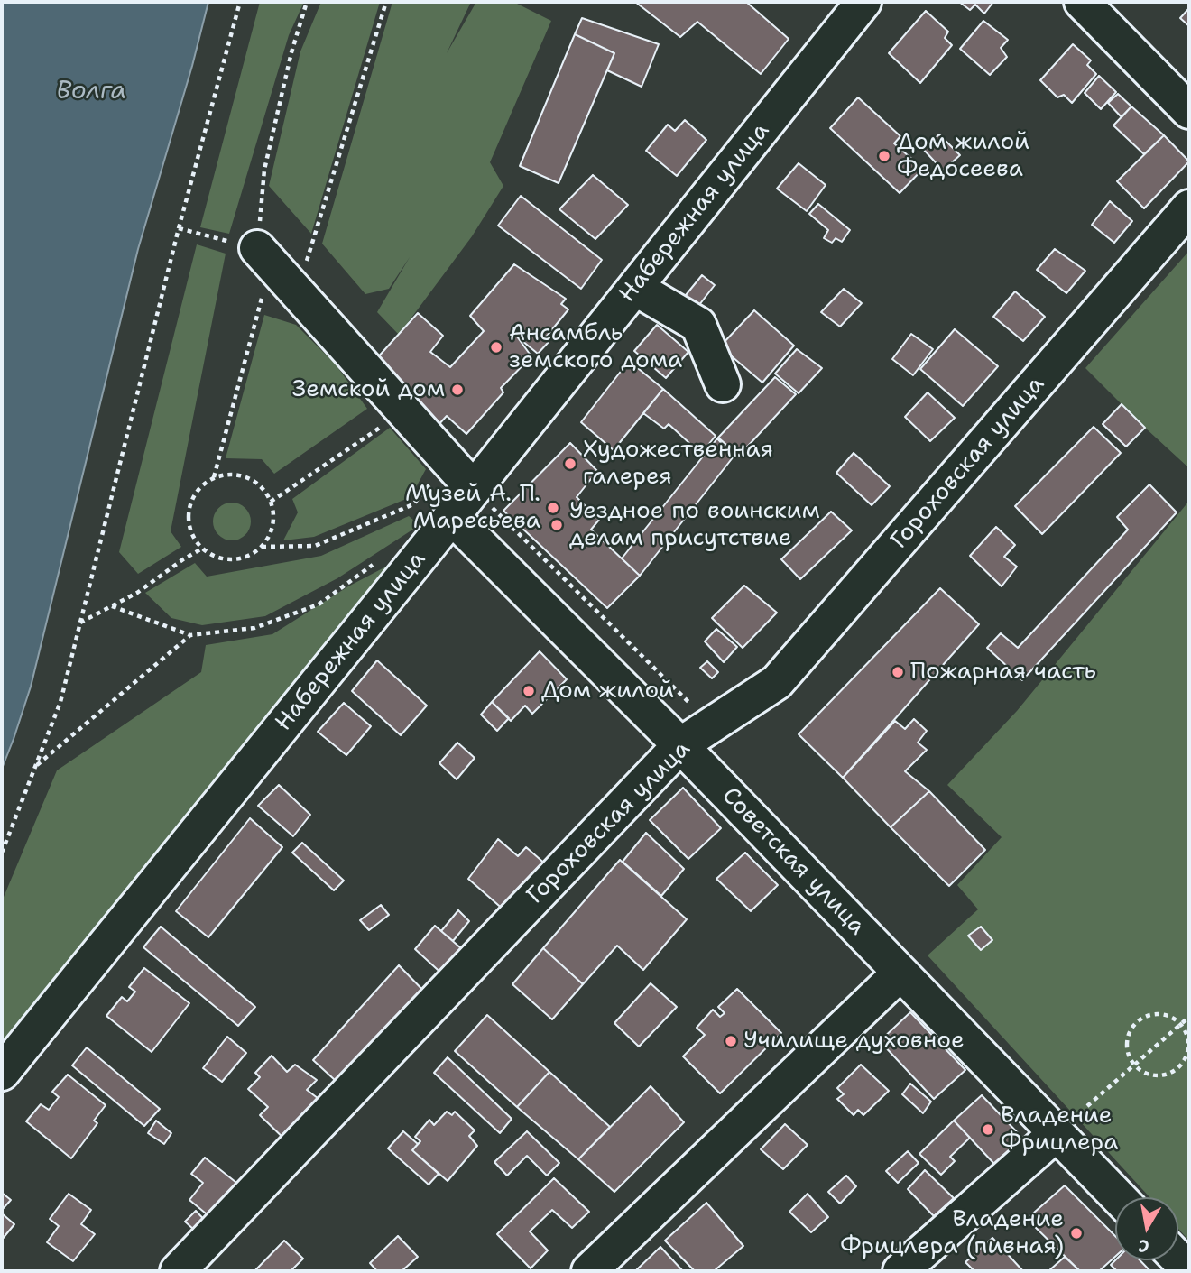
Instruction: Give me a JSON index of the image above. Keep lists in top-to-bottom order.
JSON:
{
  "streets": {
    "street": ["Набережная улица", "Гороховская улица", "Советская улица"]
  },
  "crossings": [
    ["Набережная улица", "Советская улица"],
    ["Гороховская улица", "Советская улица"]
  ],
  "water": ["Волга"],
  "places": [
    "Дом жилой Федосеева",
    "Ансамбль земского дома",
    "Земской дом",
    "Художественная галерея",
    "Музей А. П. Маресьева",
    "Уездное по воинским делам присутствие",
    "Пожарная часть",
    "Дом жилой",
    "Училище духовное",
    "Владение Фрицлера",
    "Владение Фрицлера (пивная)"
  ],
  "north": "bottom"
}
